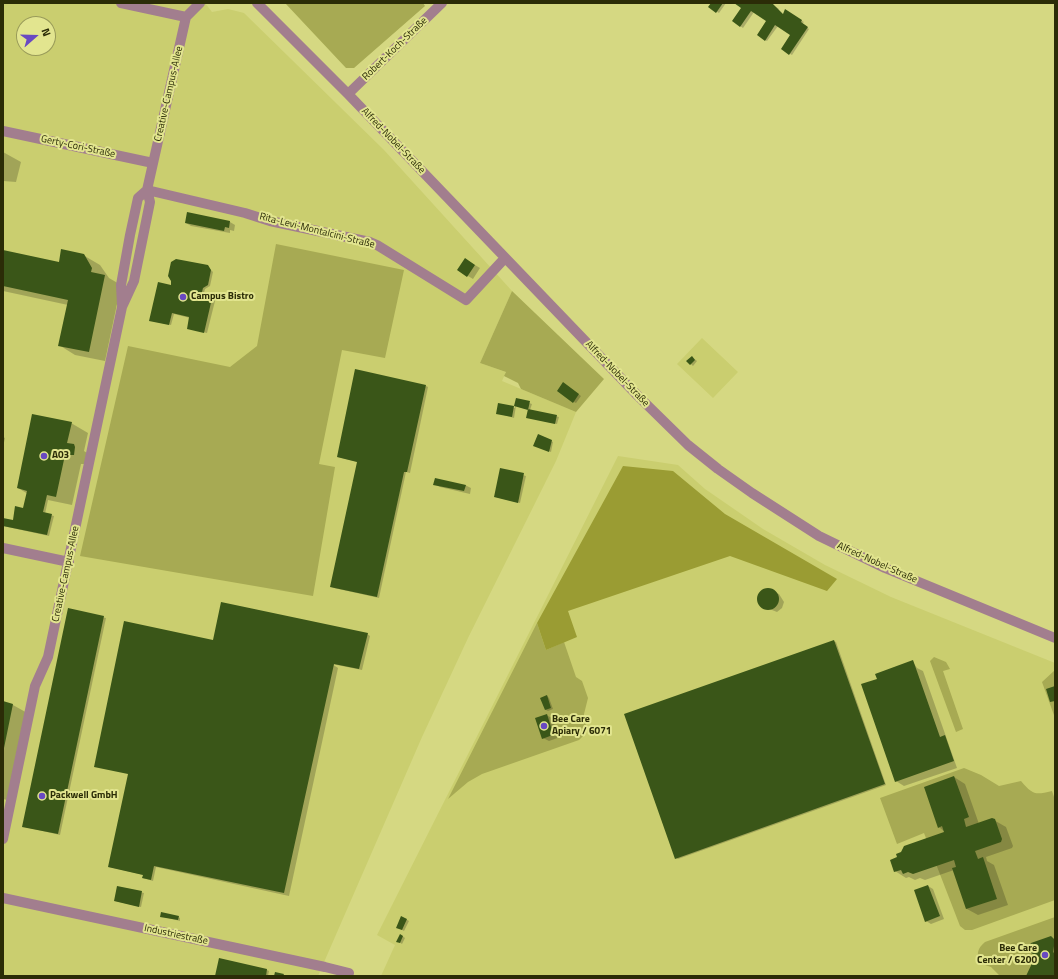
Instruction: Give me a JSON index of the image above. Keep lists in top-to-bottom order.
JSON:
{
  "streets": {
    "street": [
      "Robert-Koch-Straße",
      "Creative-Campus-Allee",
      "Alfred-Nobel-Straße",
      "Gerty-Cori-Straße",
      "Rita-Levi-Montalcini-Straße",
      "Industriestraße"
    ]
  },
  "crossings": [
    ["Robert-Koch-Straße", "Alfred-Nobel-Straße"],
    ["Creative-Campus-Allee", "Gerty-Cori-Straße"],
    ["Creative-Campus-Allee", "Rita-Levi-Montalcini-Straße"],
    ["Alfred-Nobel-Straße", "Rita-Levi-Montalcini-Straße"]
  ],
  "places": [
    "Campus Bistro",
    "A03",
    "Bee Care Apiary / 6071",
    "Packwell GmbH",
    "Bee Care Center / 6200"
  ],
  "north": "right"
}
